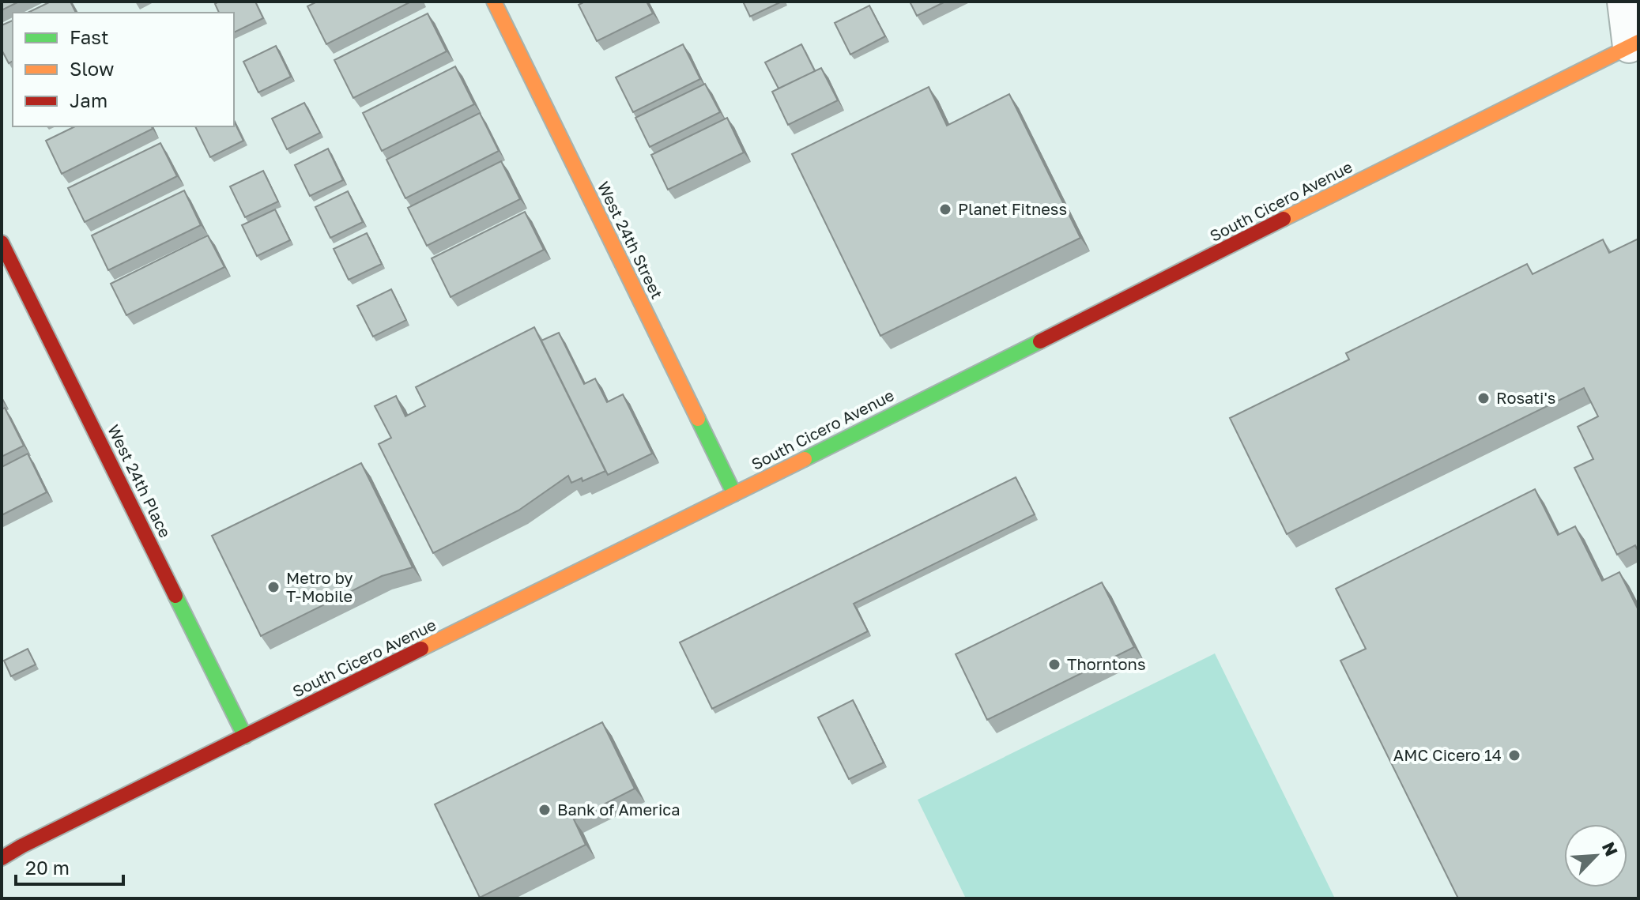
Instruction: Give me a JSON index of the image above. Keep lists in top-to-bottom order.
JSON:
{
  "streets": {
    "main road": ["South Cicero Avenue", "West 24th Street", "West 24th Place"]
  },
  "crossings": [
    ["South Cicero Avenue", "West 24th Street"],
    ["South Cicero Avenue", "West 24th Place"]
  ],
  "places": [
    "Planet Fitness",
    "Rosati's",
    "Metro by T-Mobile",
    "Thorntons",
    "AMC Cicero 14",
    "Bank of America"
  ],
  "legend": ["Fast", "Slow", "Jam"],
  "scale_bar": "20 m",
  "north": "top right"
}
